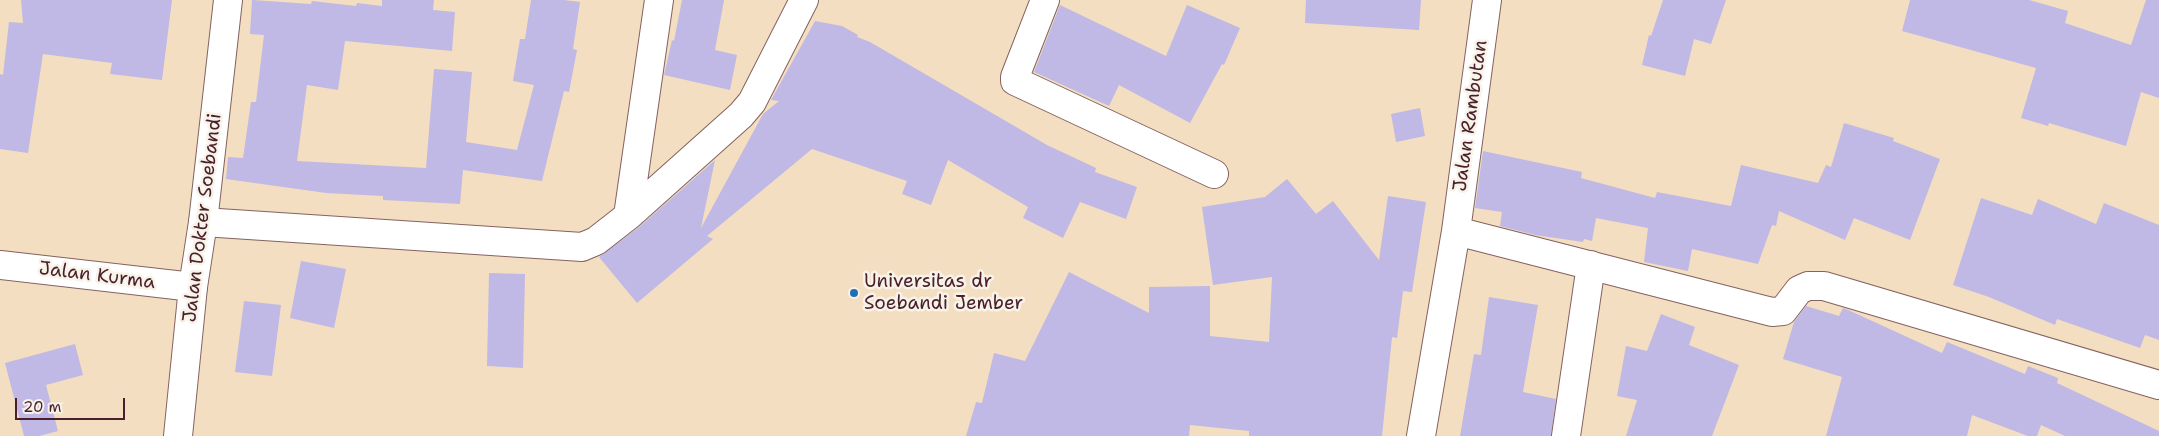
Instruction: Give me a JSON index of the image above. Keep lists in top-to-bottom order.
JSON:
{
  "streets": {
    "street": ["Jalan Rambutan", "Jalan Dokter Soebandi", "Jalan Kurma"]
  },
  "crossings": [
    ["Jalan Dokter Soebandi", "Jalan Kurma"]
  ],
  "places": ["Universitas dr Soebandi Jember"],
  "scale_bar": "20 m"
}
